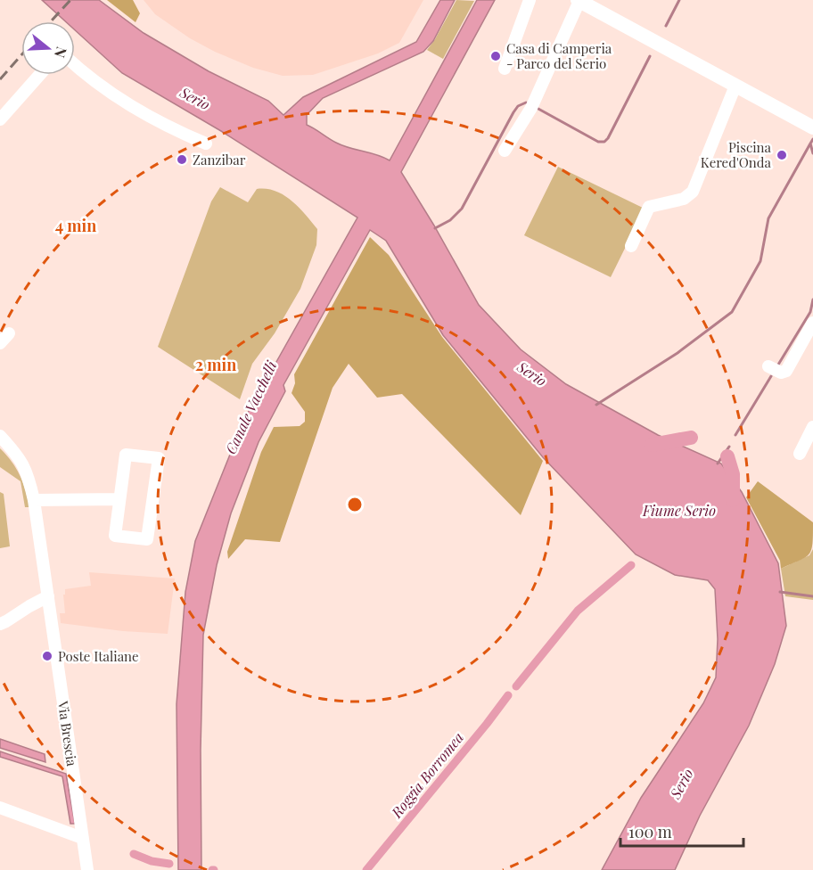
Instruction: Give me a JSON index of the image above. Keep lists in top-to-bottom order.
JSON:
{
  "streets": {
    "street": ["Via Brescia"]
  },
  "water": [
    "Serio",
    "Canale Vacchelli",
    "Fiume Serio",
    "Roggia Borromea"
  ],
  "places": [
    "Casa di Camperia - Parco del Serio",
    "Piscina Kered'Onda",
    "Zanzibar",
    "Poste Italiane"
  ],
  "scale_bar": "100 m",
  "north": "right",
  "rings": ["4 min", "2 min"]
}
